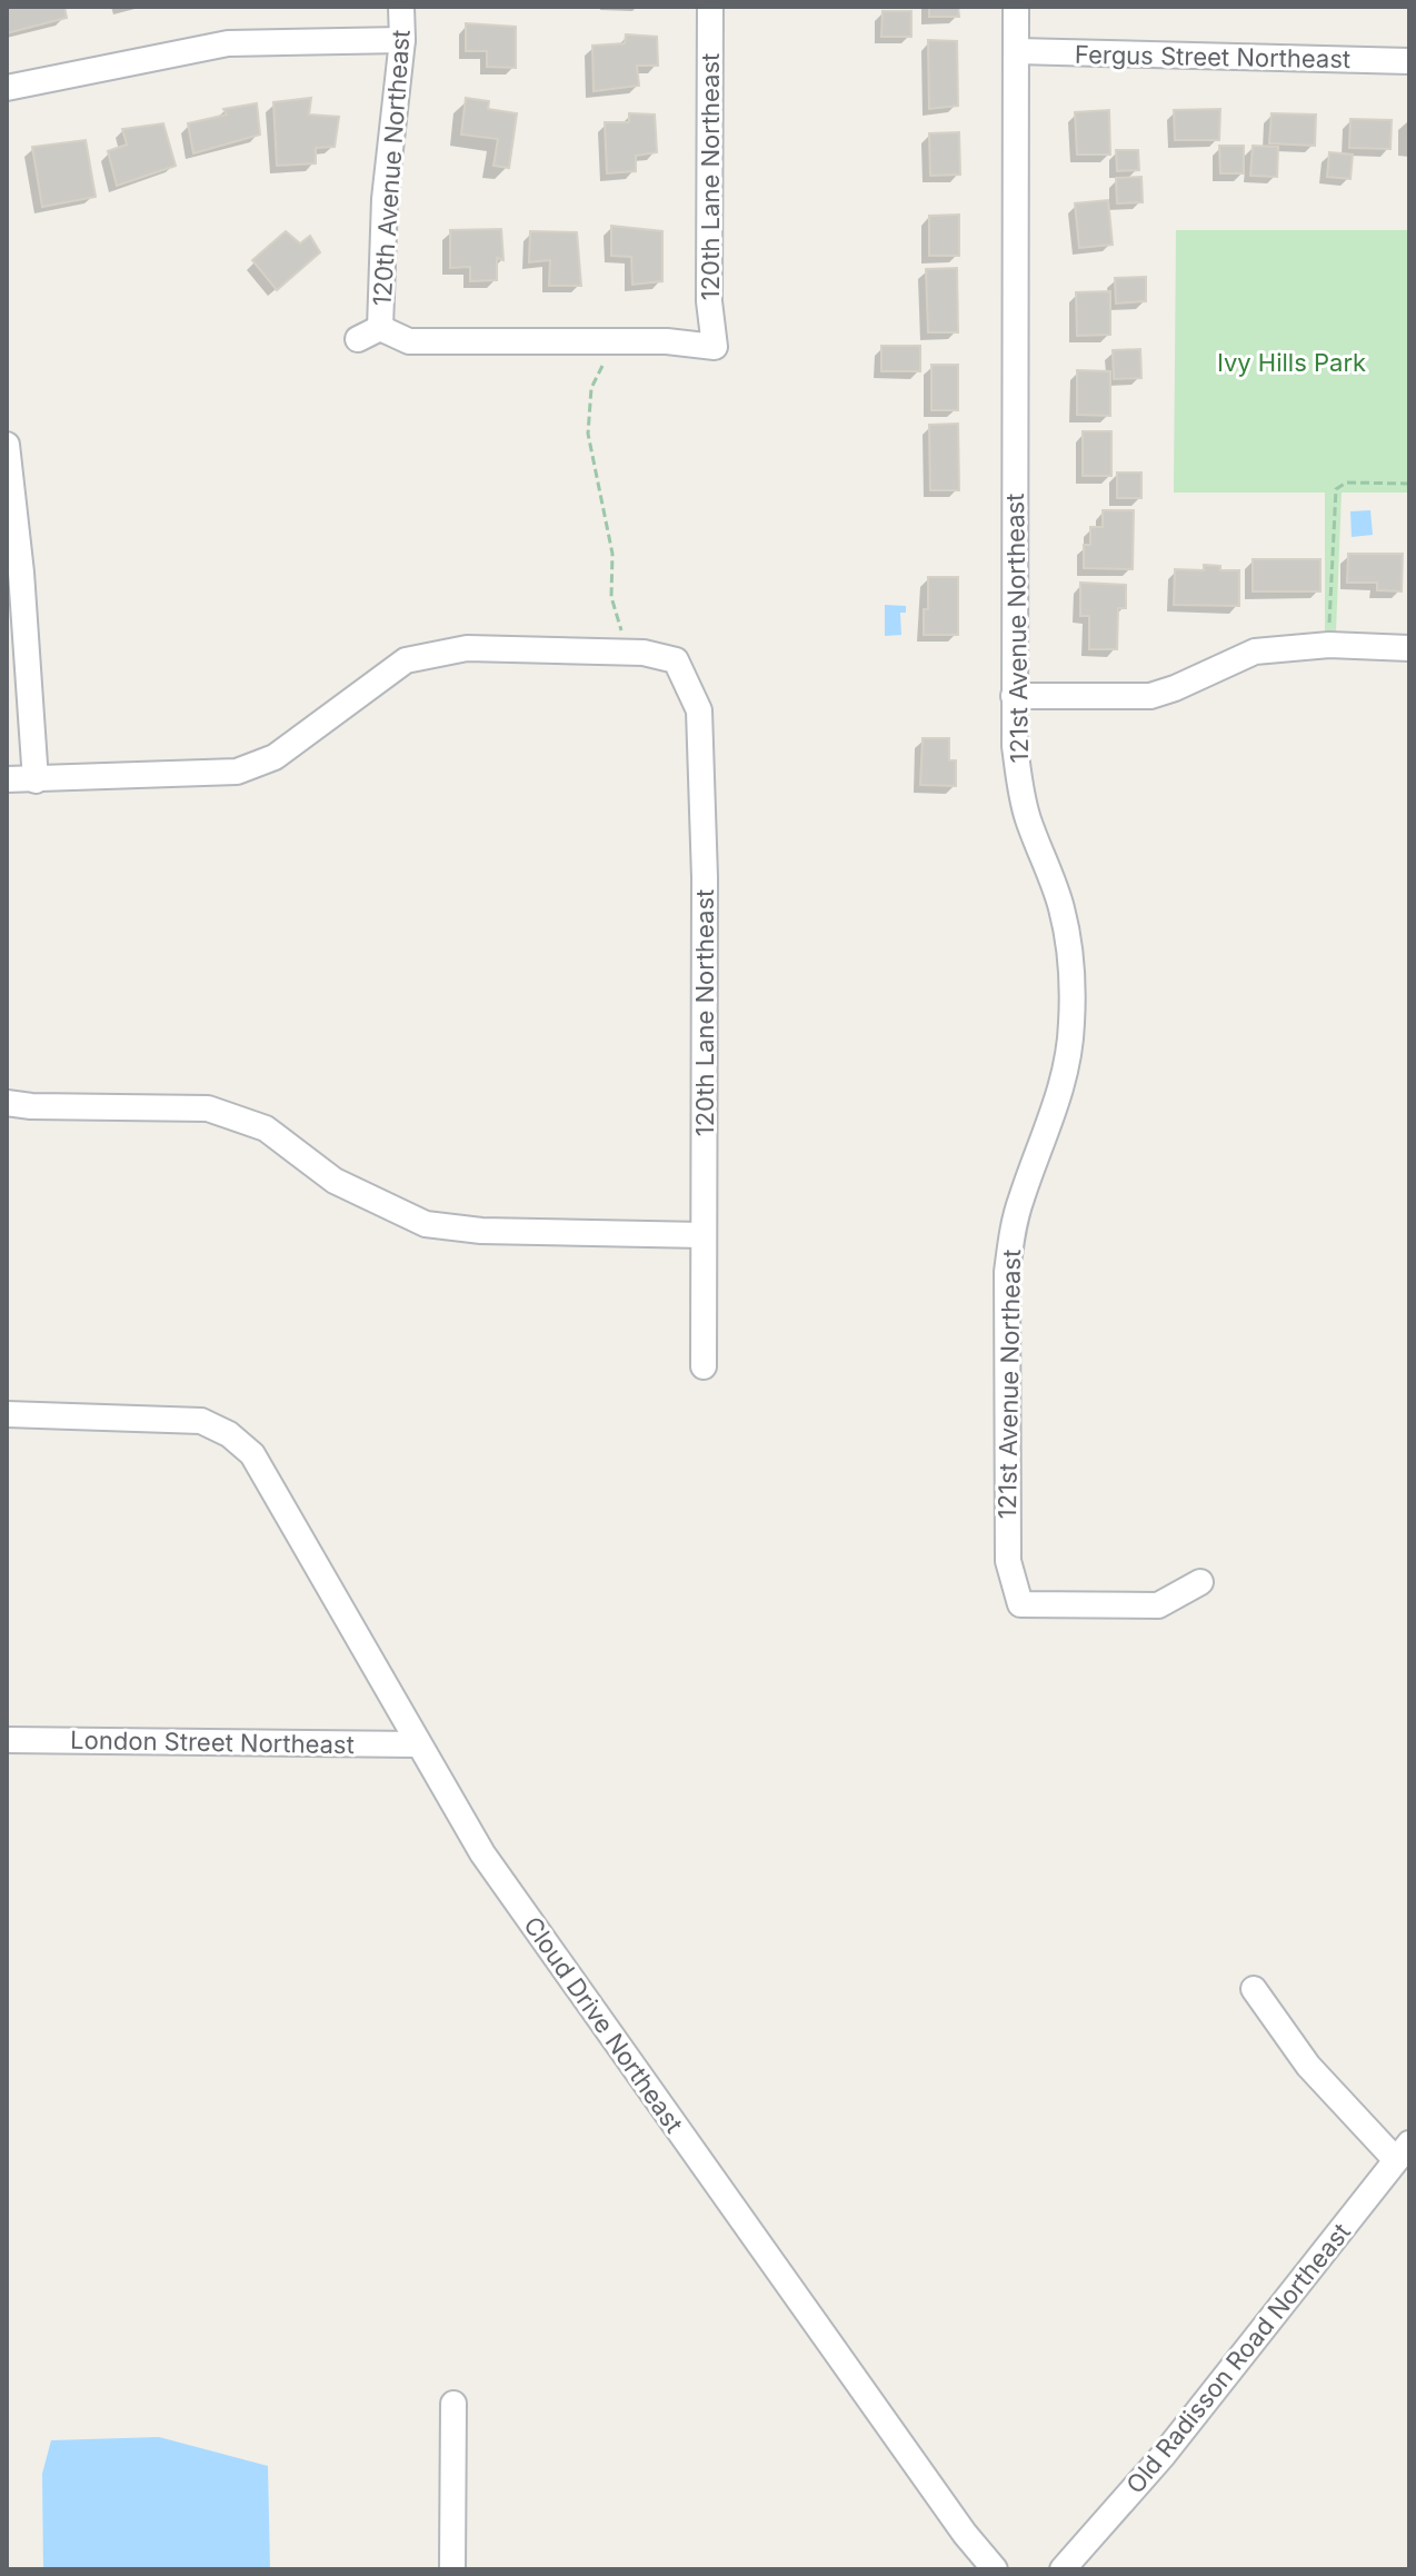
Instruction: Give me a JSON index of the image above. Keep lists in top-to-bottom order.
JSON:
{
  "streets": {
    "street": [
      "Fergus Street Northeast",
      "120th Avenue Northeast",
      "120th Lane Northeast",
      "121st Avenue Northeast",
      "London Street Northeast",
      "Cloud Drive Northeast",
      "Old Radisson Road Northeast"
    ]
  },
  "crossings": [
    ["Fergus Street Northeast", "121st Avenue Northeast"],
    ["120th Avenue Northeast", "120th Lane Northeast"],
    ["London Street Northeast", "Cloud Drive Northeast"]
  ],
  "parks": ["Ivy Hills Park"]
}
